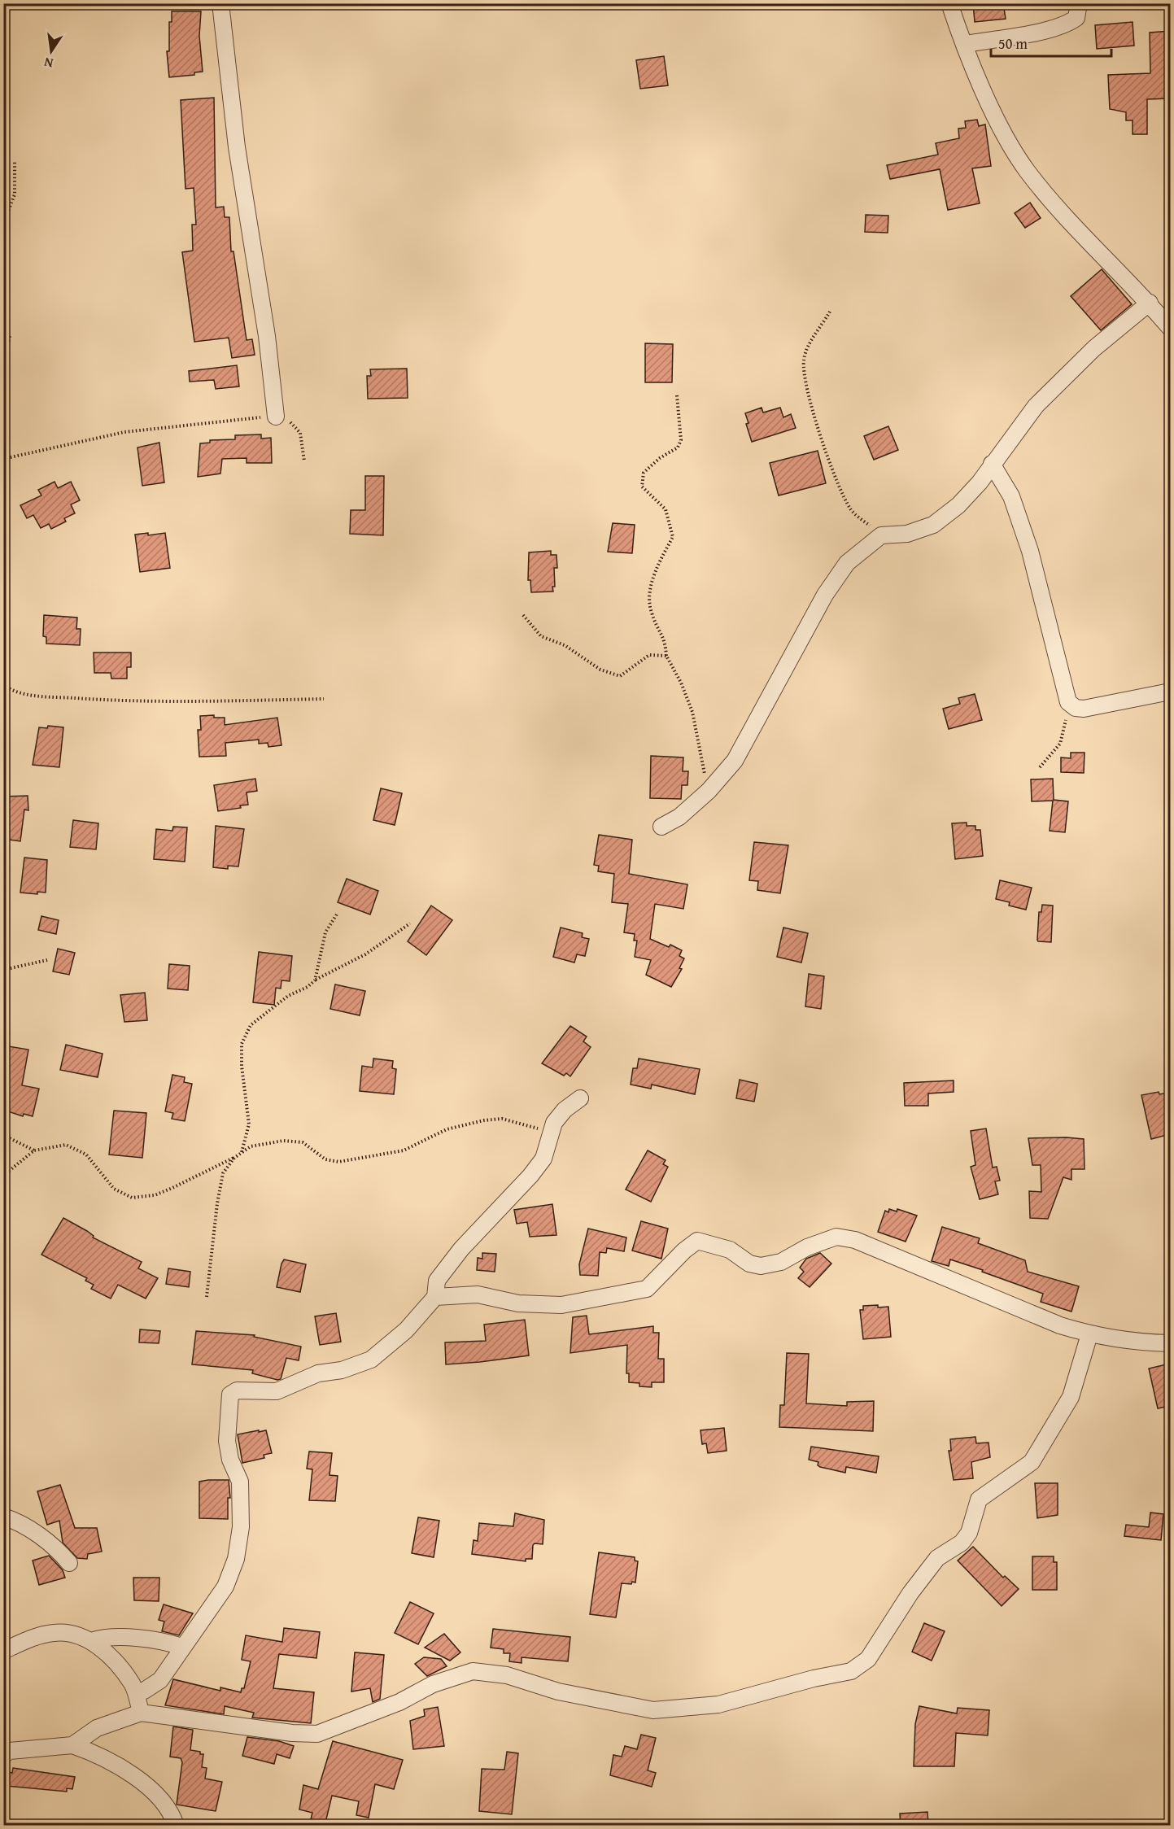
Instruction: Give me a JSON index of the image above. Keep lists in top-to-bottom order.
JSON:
{
  "scale_bar": "50 m",
  "north": "bottom"
}
